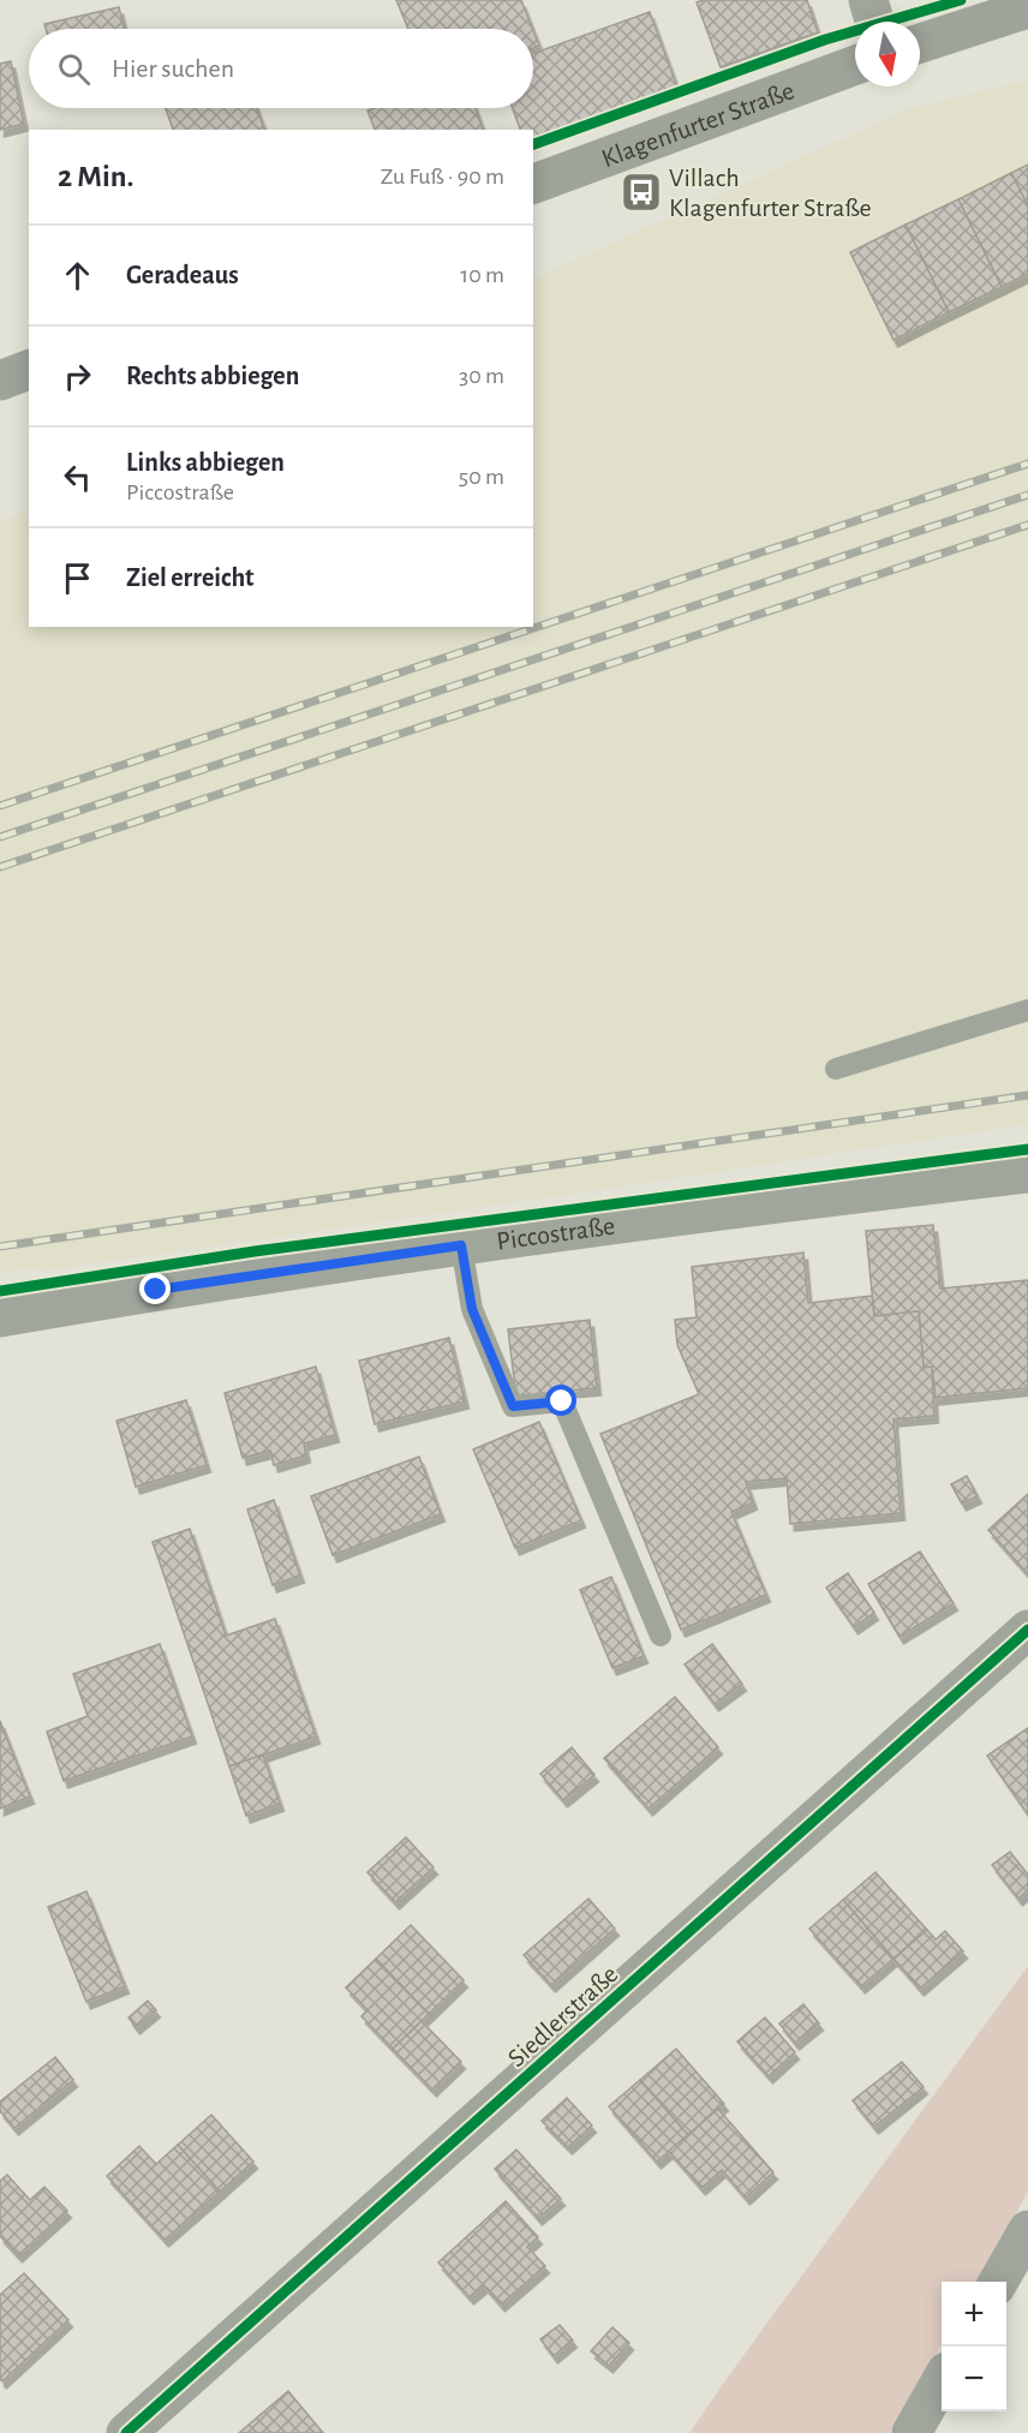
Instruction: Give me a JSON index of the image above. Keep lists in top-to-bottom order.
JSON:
{
  "streets": {
    "street": ["Klagenfurter Straße", "Piccostraße", "Siedlerstraße"]
  },
  "places": {
    "bus stop": ["Villach Klagenfurter Straße"]
  },
  "north": "bottom",
  "page": {
    "search": "Hier suchen",
    "heading": ["2 Min.", "Zu Fuß · 90 m"],
    "list": [
      ["Geradeaus", "10 m"],
      ["Rechts abbiegen", "30 m"],
      ["Links abbiegen", "Piccostraße", "50 m"],
      "Ziel erreicht"
    ],
    "map_buttons": ["+", "−"]
  }
}
